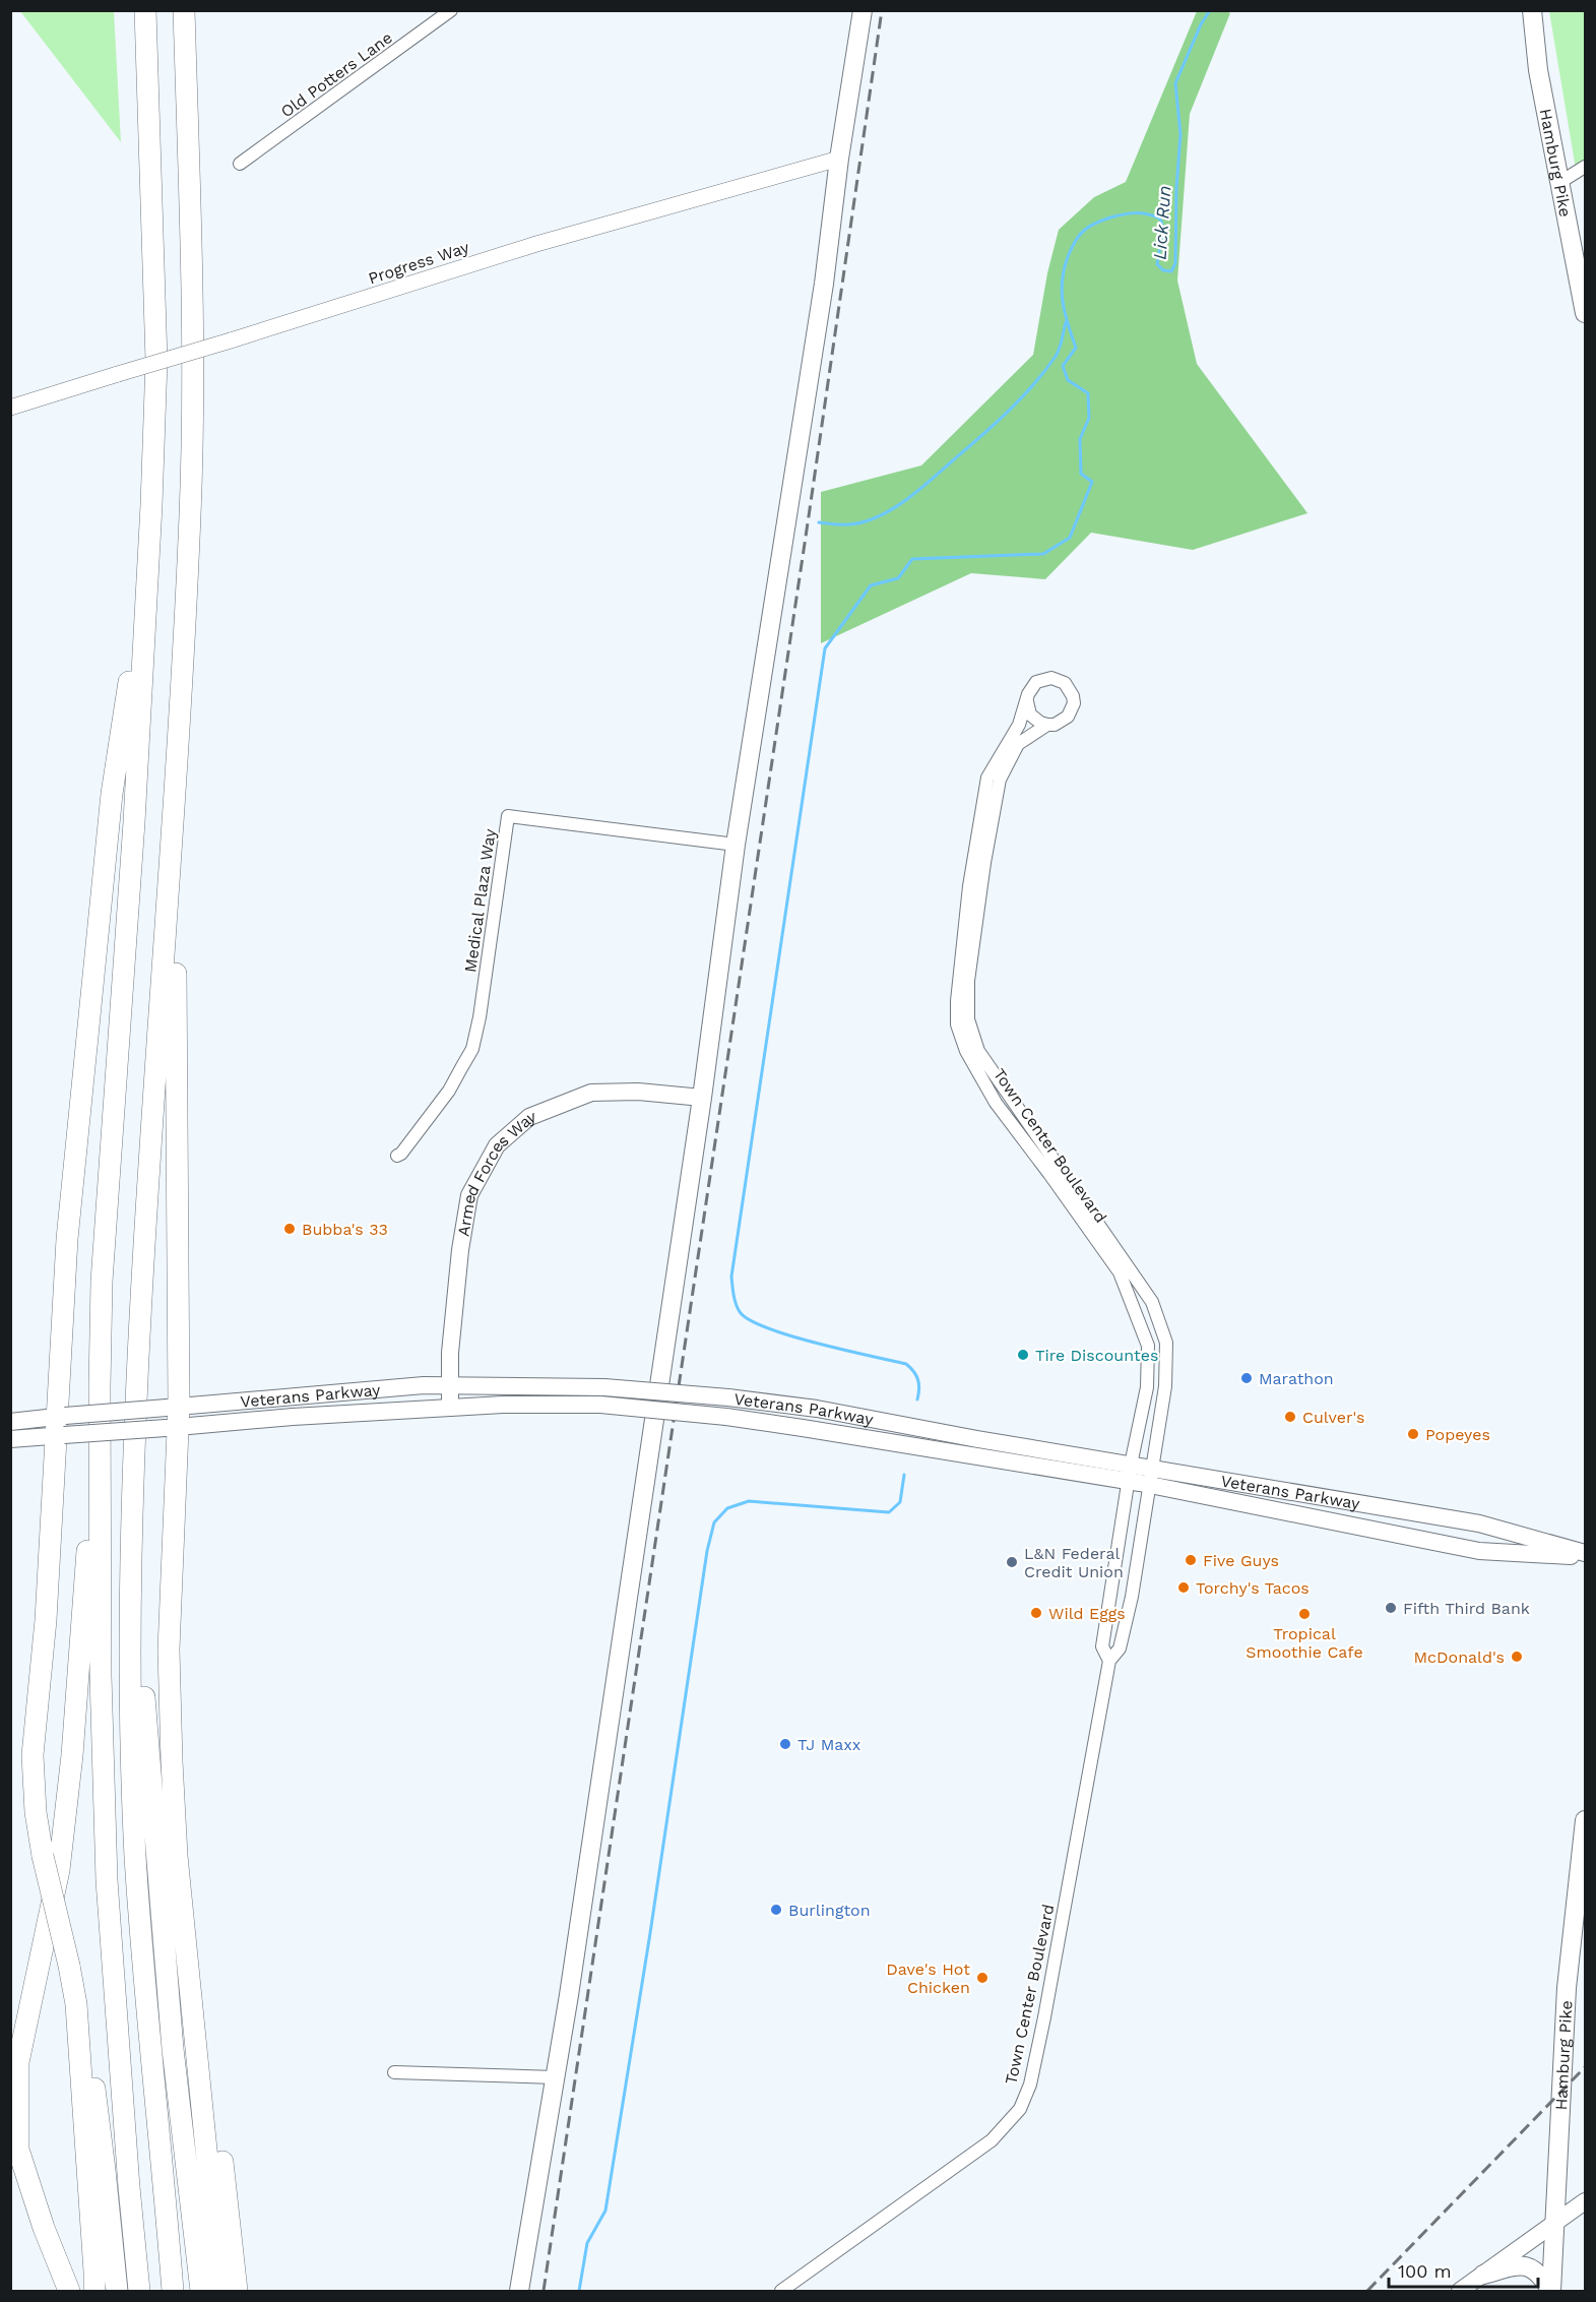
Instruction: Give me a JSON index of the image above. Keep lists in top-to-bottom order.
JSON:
{
  "streets": {
    "main road": ["Hamburg Pike", "Armed Forces Way", "Veterans Parkway"],
    "street": [
      "Old Potters Lane",
      "Progress Way",
      "Medical Plaza Way",
      "Town Center Boulevard"
    ]
  },
  "crossings": [
    ["Town Center Boulevard", "Veterans Parkway"],
    ["Armed Forces Way", "Veterans Parkway"]
  ],
  "water": ["Lick Run"],
  "places": [
    "Bubba's 33",
    "Tire Discountes",
    "Marathon",
    "Culver's",
    "Popeyes",
    "Five Guys",
    "L&N Federal Credit Union",
    "Torchy's Tacos",
    "Fifth Third Bank",
    "Wild Eggs",
    "Tropical Smoothie Cafe",
    "McDonald's",
    "TJ Maxx",
    "Burlington",
    "Dave's Hot Chicken"
  ],
  "scale_bar": "100 m"
}
